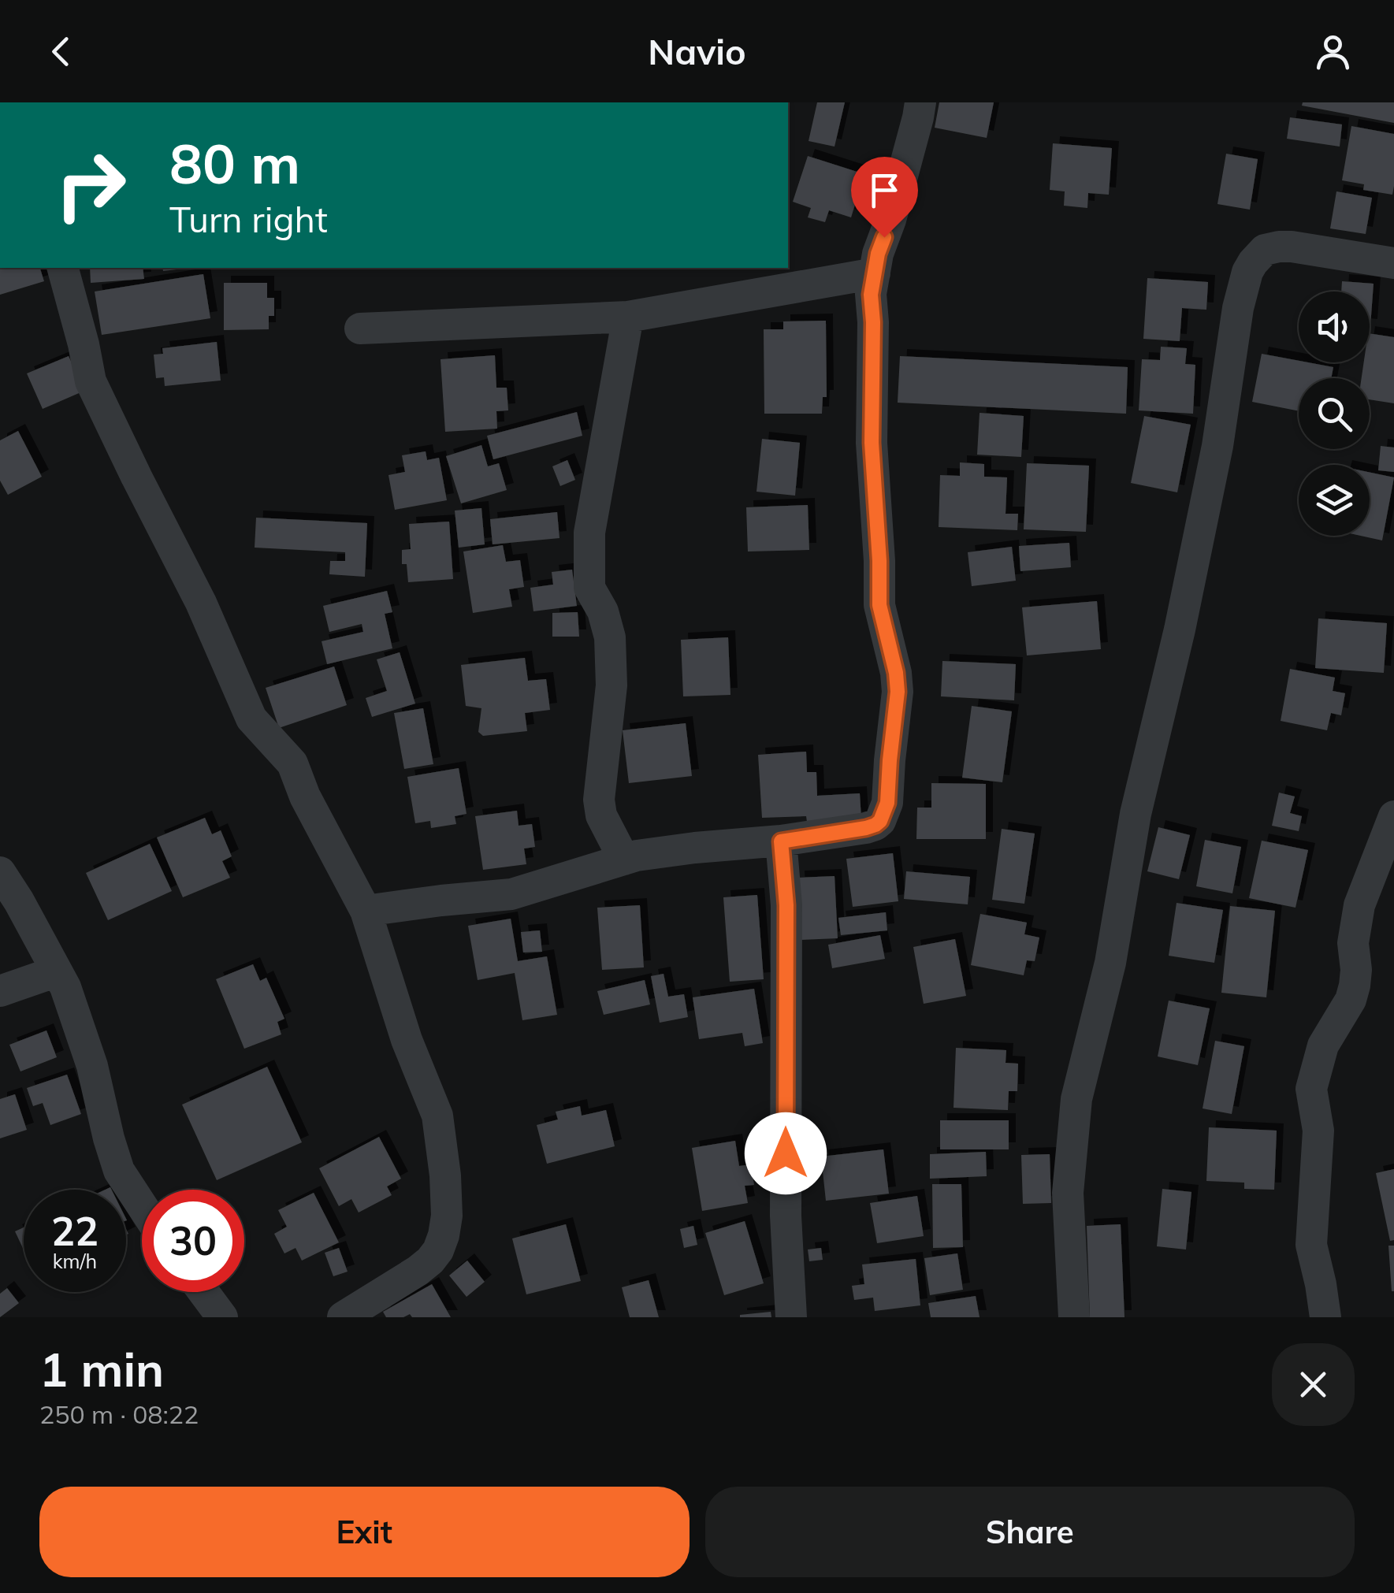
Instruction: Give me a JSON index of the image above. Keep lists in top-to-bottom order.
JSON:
{
  "page": {
    "header": "Navio",
    "turn": ["80 m", "Turn right"],
    "speed": "22 km/h",
    "limit": "30",
    "heading": ["1 min", "250 m · 08:22"],
    "buttons": ["Exit", "Share"]
  }
}
